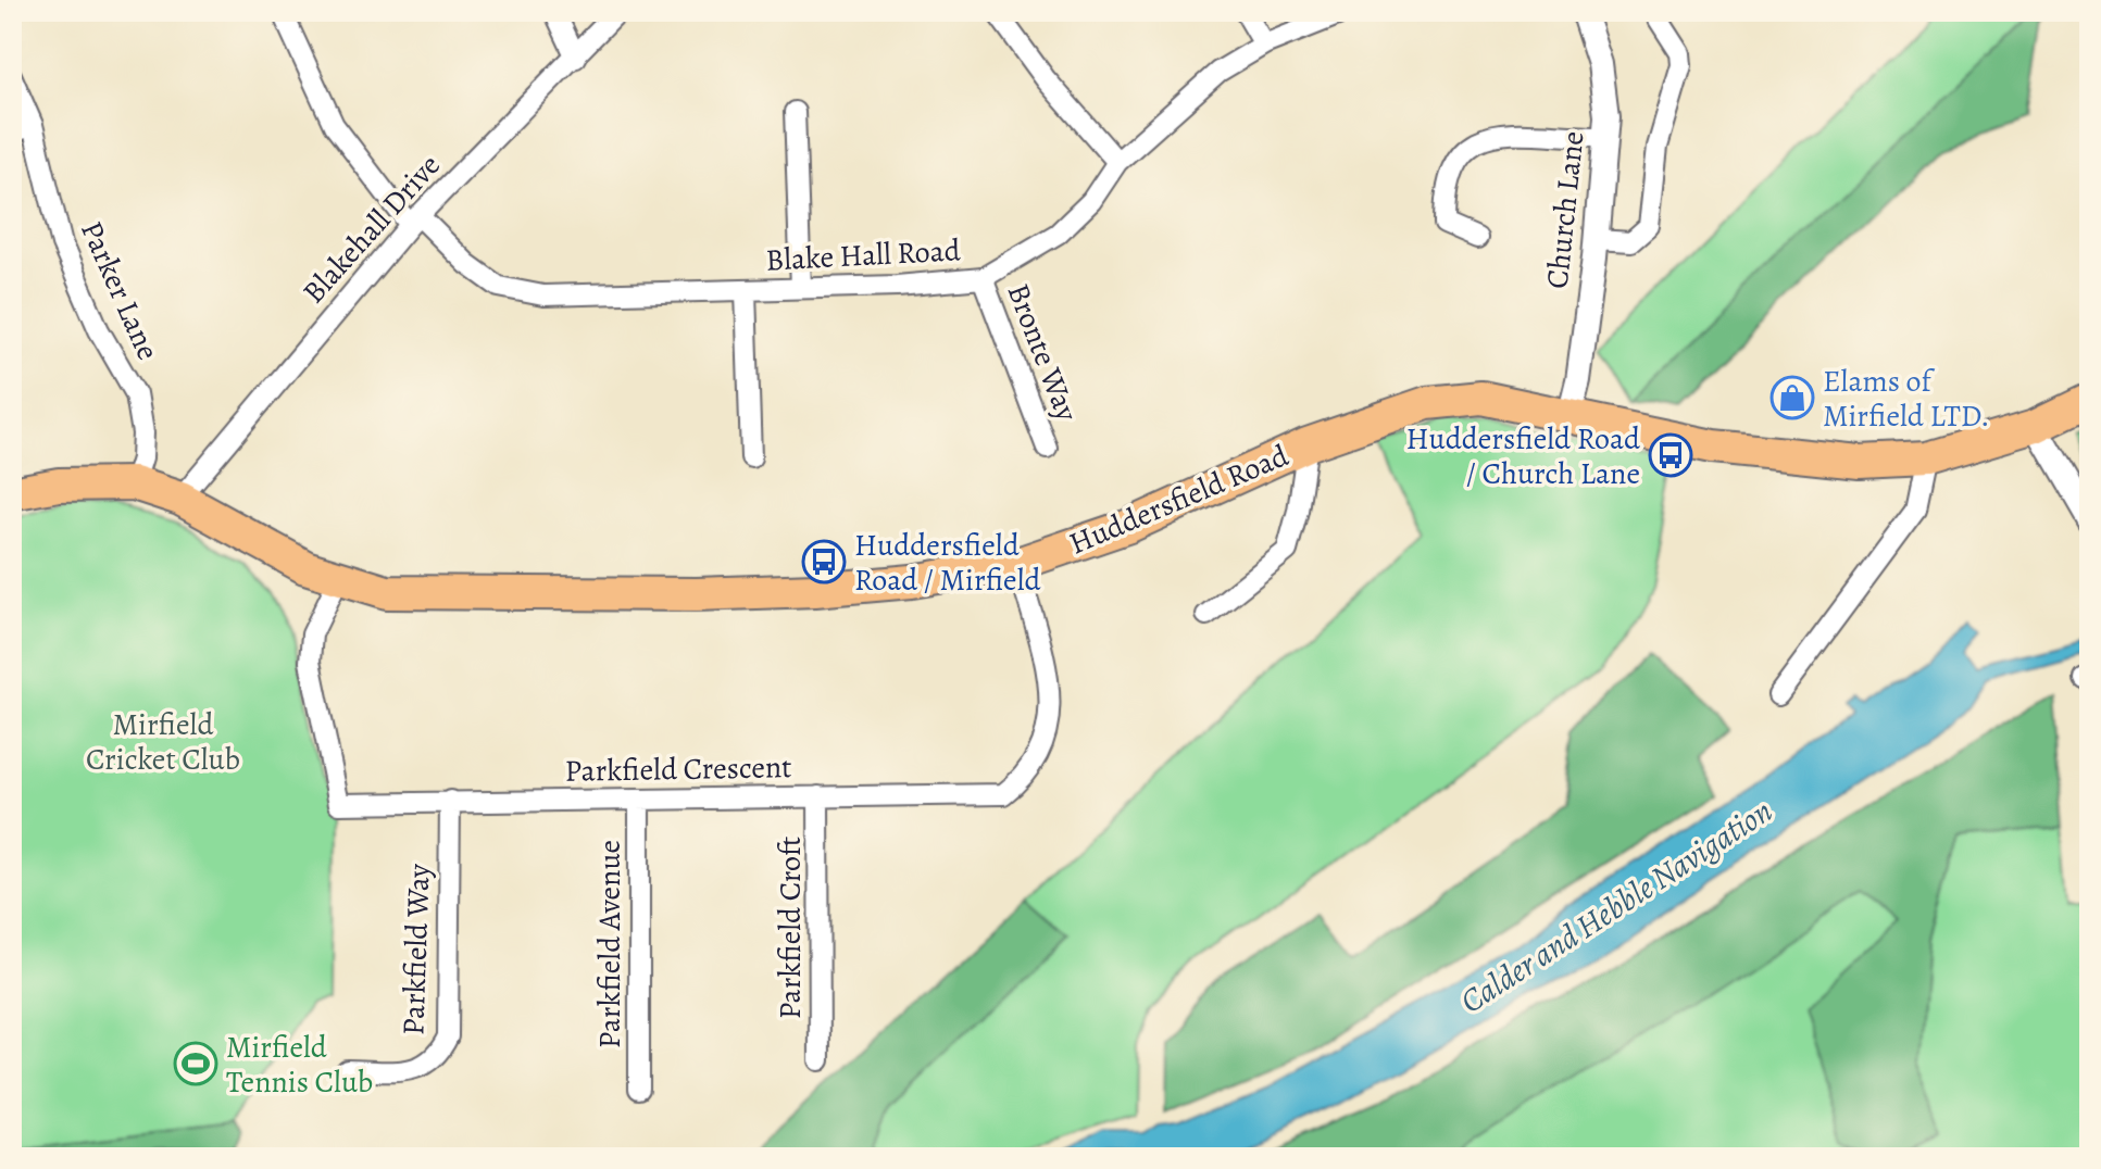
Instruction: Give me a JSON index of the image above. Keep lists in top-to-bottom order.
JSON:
{
  "streets": {
    "highway": ["Huddersfield Road"],
    "street": [
      "Church Lane",
      "Blakehall Drive",
      "Blake Hall Road",
      "Parker Lane",
      "Bronte Way",
      "Parkfield Crescent",
      "Parkfield Croft",
      "Parkfield Avenue",
      "Parkfield Way"
    ]
  },
  "crossings": [
    ["Church Lane", "Huddersfield Road"],
    ["Blakehall Drive", "Blake Hall Road"],
    ["Blakehall Drive", "Huddersfield Road"],
    ["Blake Hall Road", "Bronte Way"],
    ["Parker Lane", "Huddersfield Road"],
    ["Huddersfield Road", "Parkfield Crescent"],
    ["Parkfield Crescent", "Parkfield Croft"],
    ["Parkfield Crescent", "Parkfield Avenue"],
    ["Parkfield Crescent", "Parkfield Way"]
  ],
  "water": ["Calder and Hebble Navigation"],
  "parks": ["Mirfield Cricket Club"],
  "places": {
    "shop": ["Elams of Mirfield LTD."],
    "bus stop": ["Huddersfield Road / Church Lane", "Huddersfield Road / Mirfield"],
    "sports": ["Mirfield Tennis Club"]
  }
}
